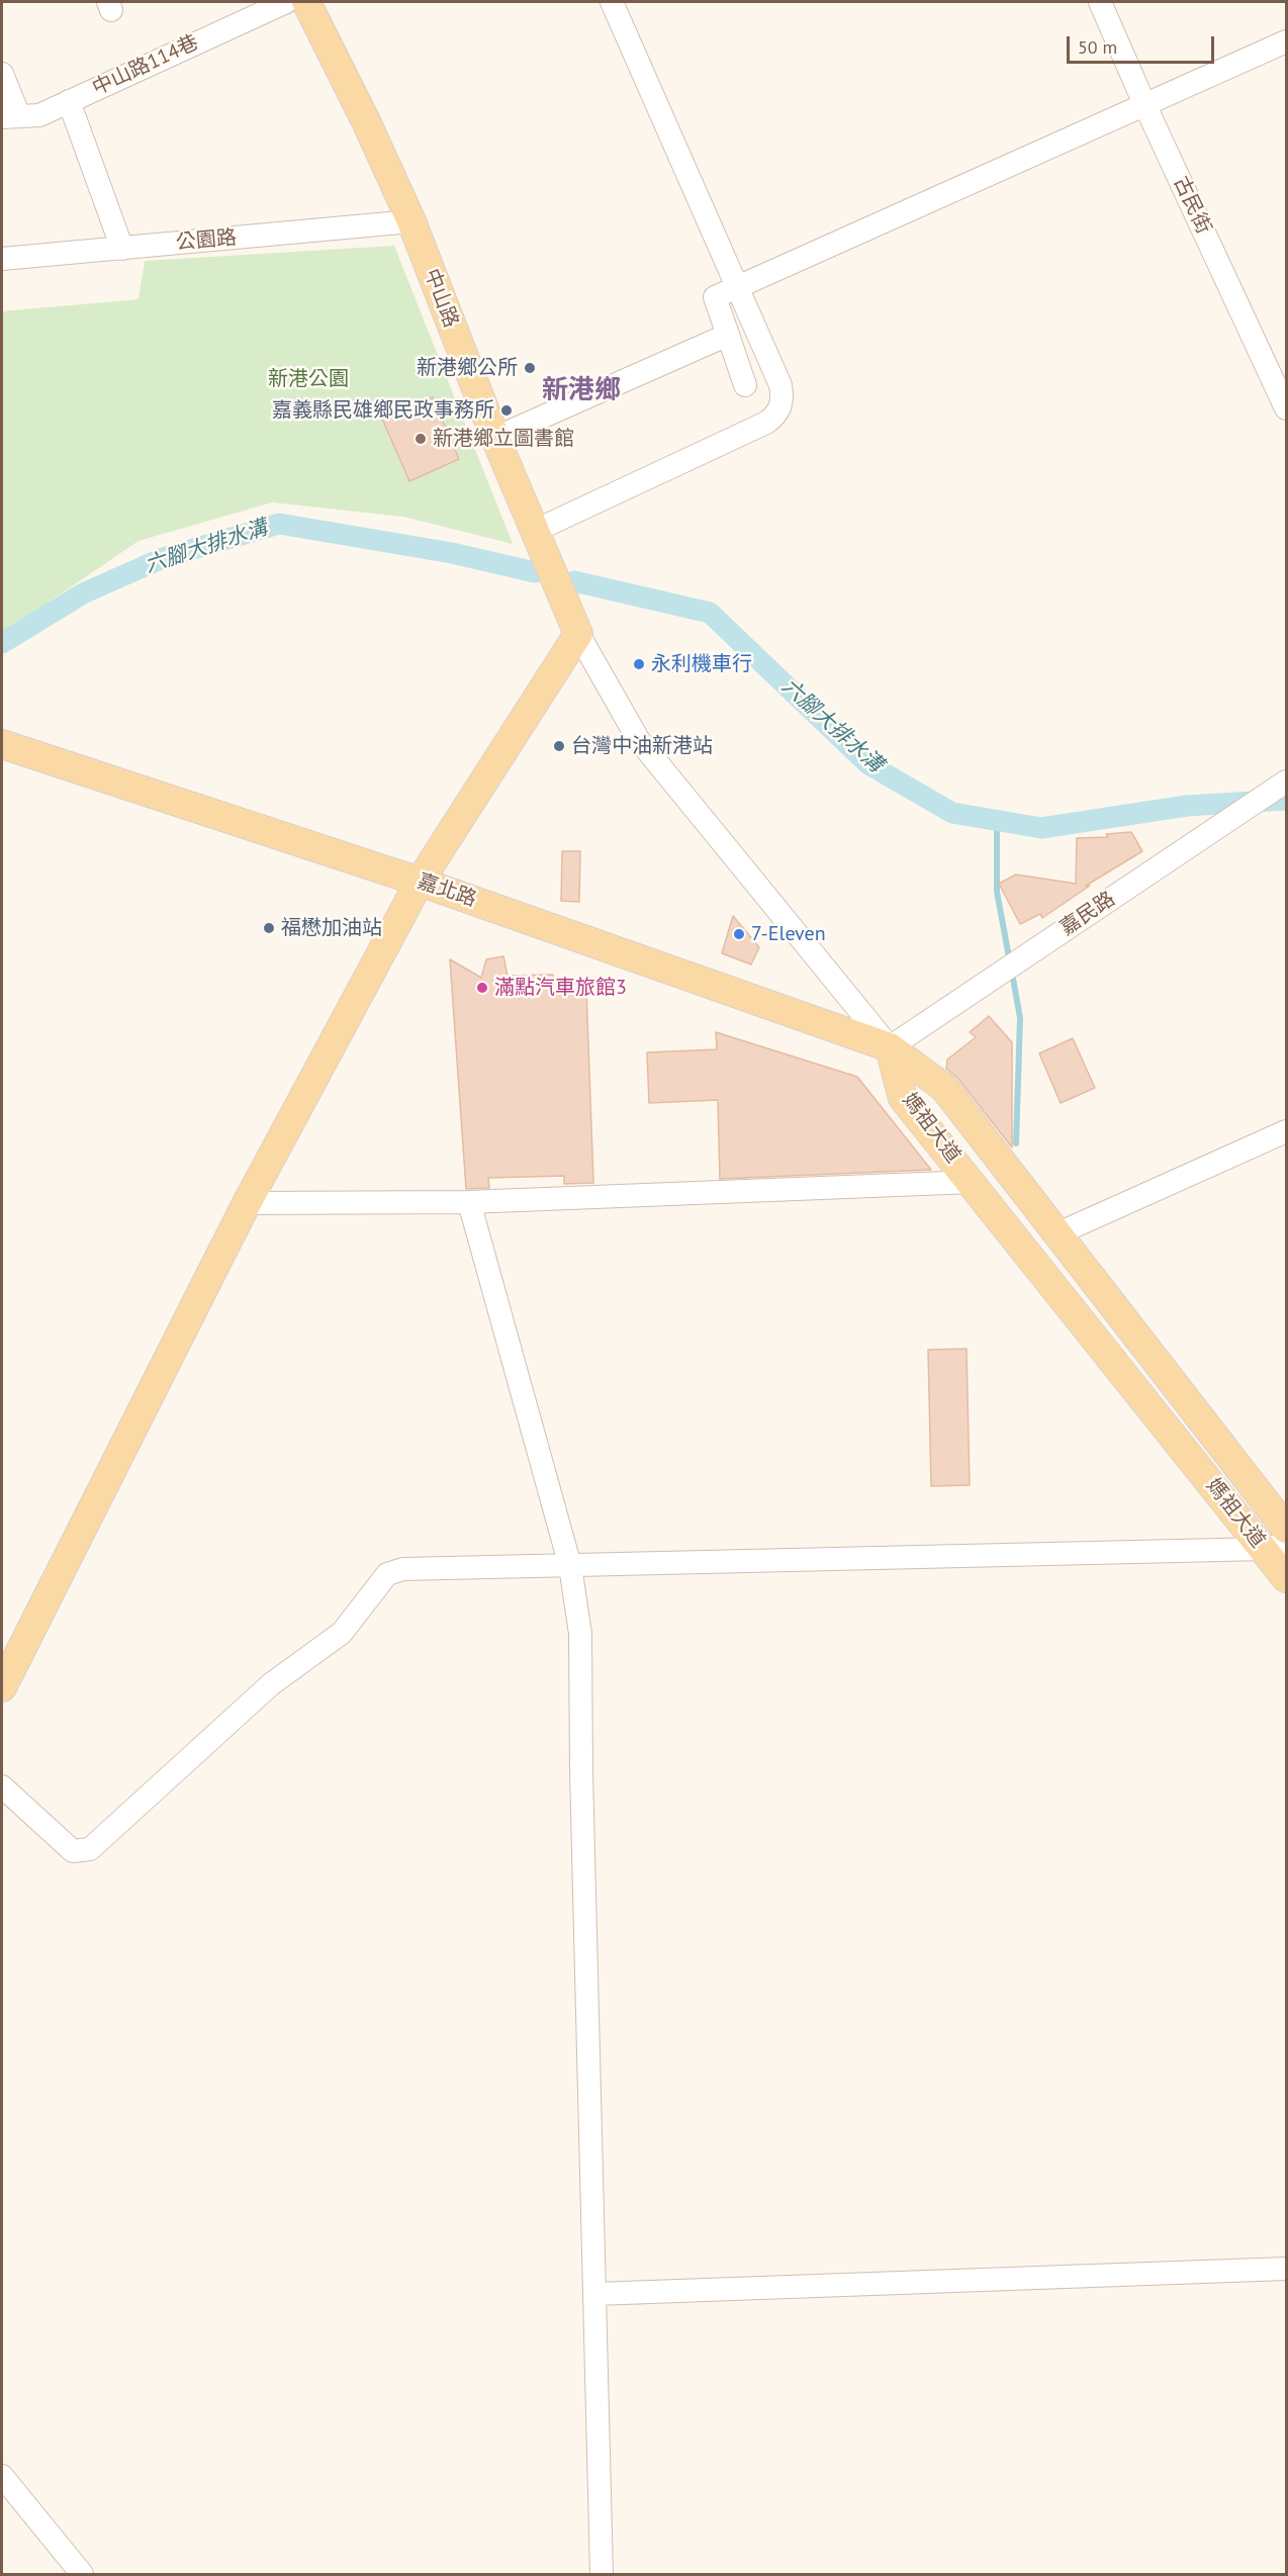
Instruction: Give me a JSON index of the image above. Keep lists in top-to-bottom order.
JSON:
{
  "streets": {
    "main road": ["中山路", "嘉北路", "媽祖大道"],
    "street": [
      "中山路114巷",
      "古民街",
      "公園路",
      "嘉民路"
    ]
  },
  "crossings": [
    ["公園路", "中山路"],
    ["嘉北路", "嘉民路"],
    ["嘉北路", "媽祖大道"],
    ["嘉民路", "媽祖大道"]
  ],
  "districts": ["新港鄉"],
  "water": ["六腳大排水溝"],
  "parks": ["新港公園"],
  "places": [
    "新港鄉公所",
    "嘉義縣民雄鄉民政事務所",
    "新港鄉立圖書館",
    "永利機車行",
    "台灣中油新港站",
    "福懋加油站",
    "7-Eleven",
    "滿點汽車旅館3"
  ],
  "scale_bar": "50 m"
}
